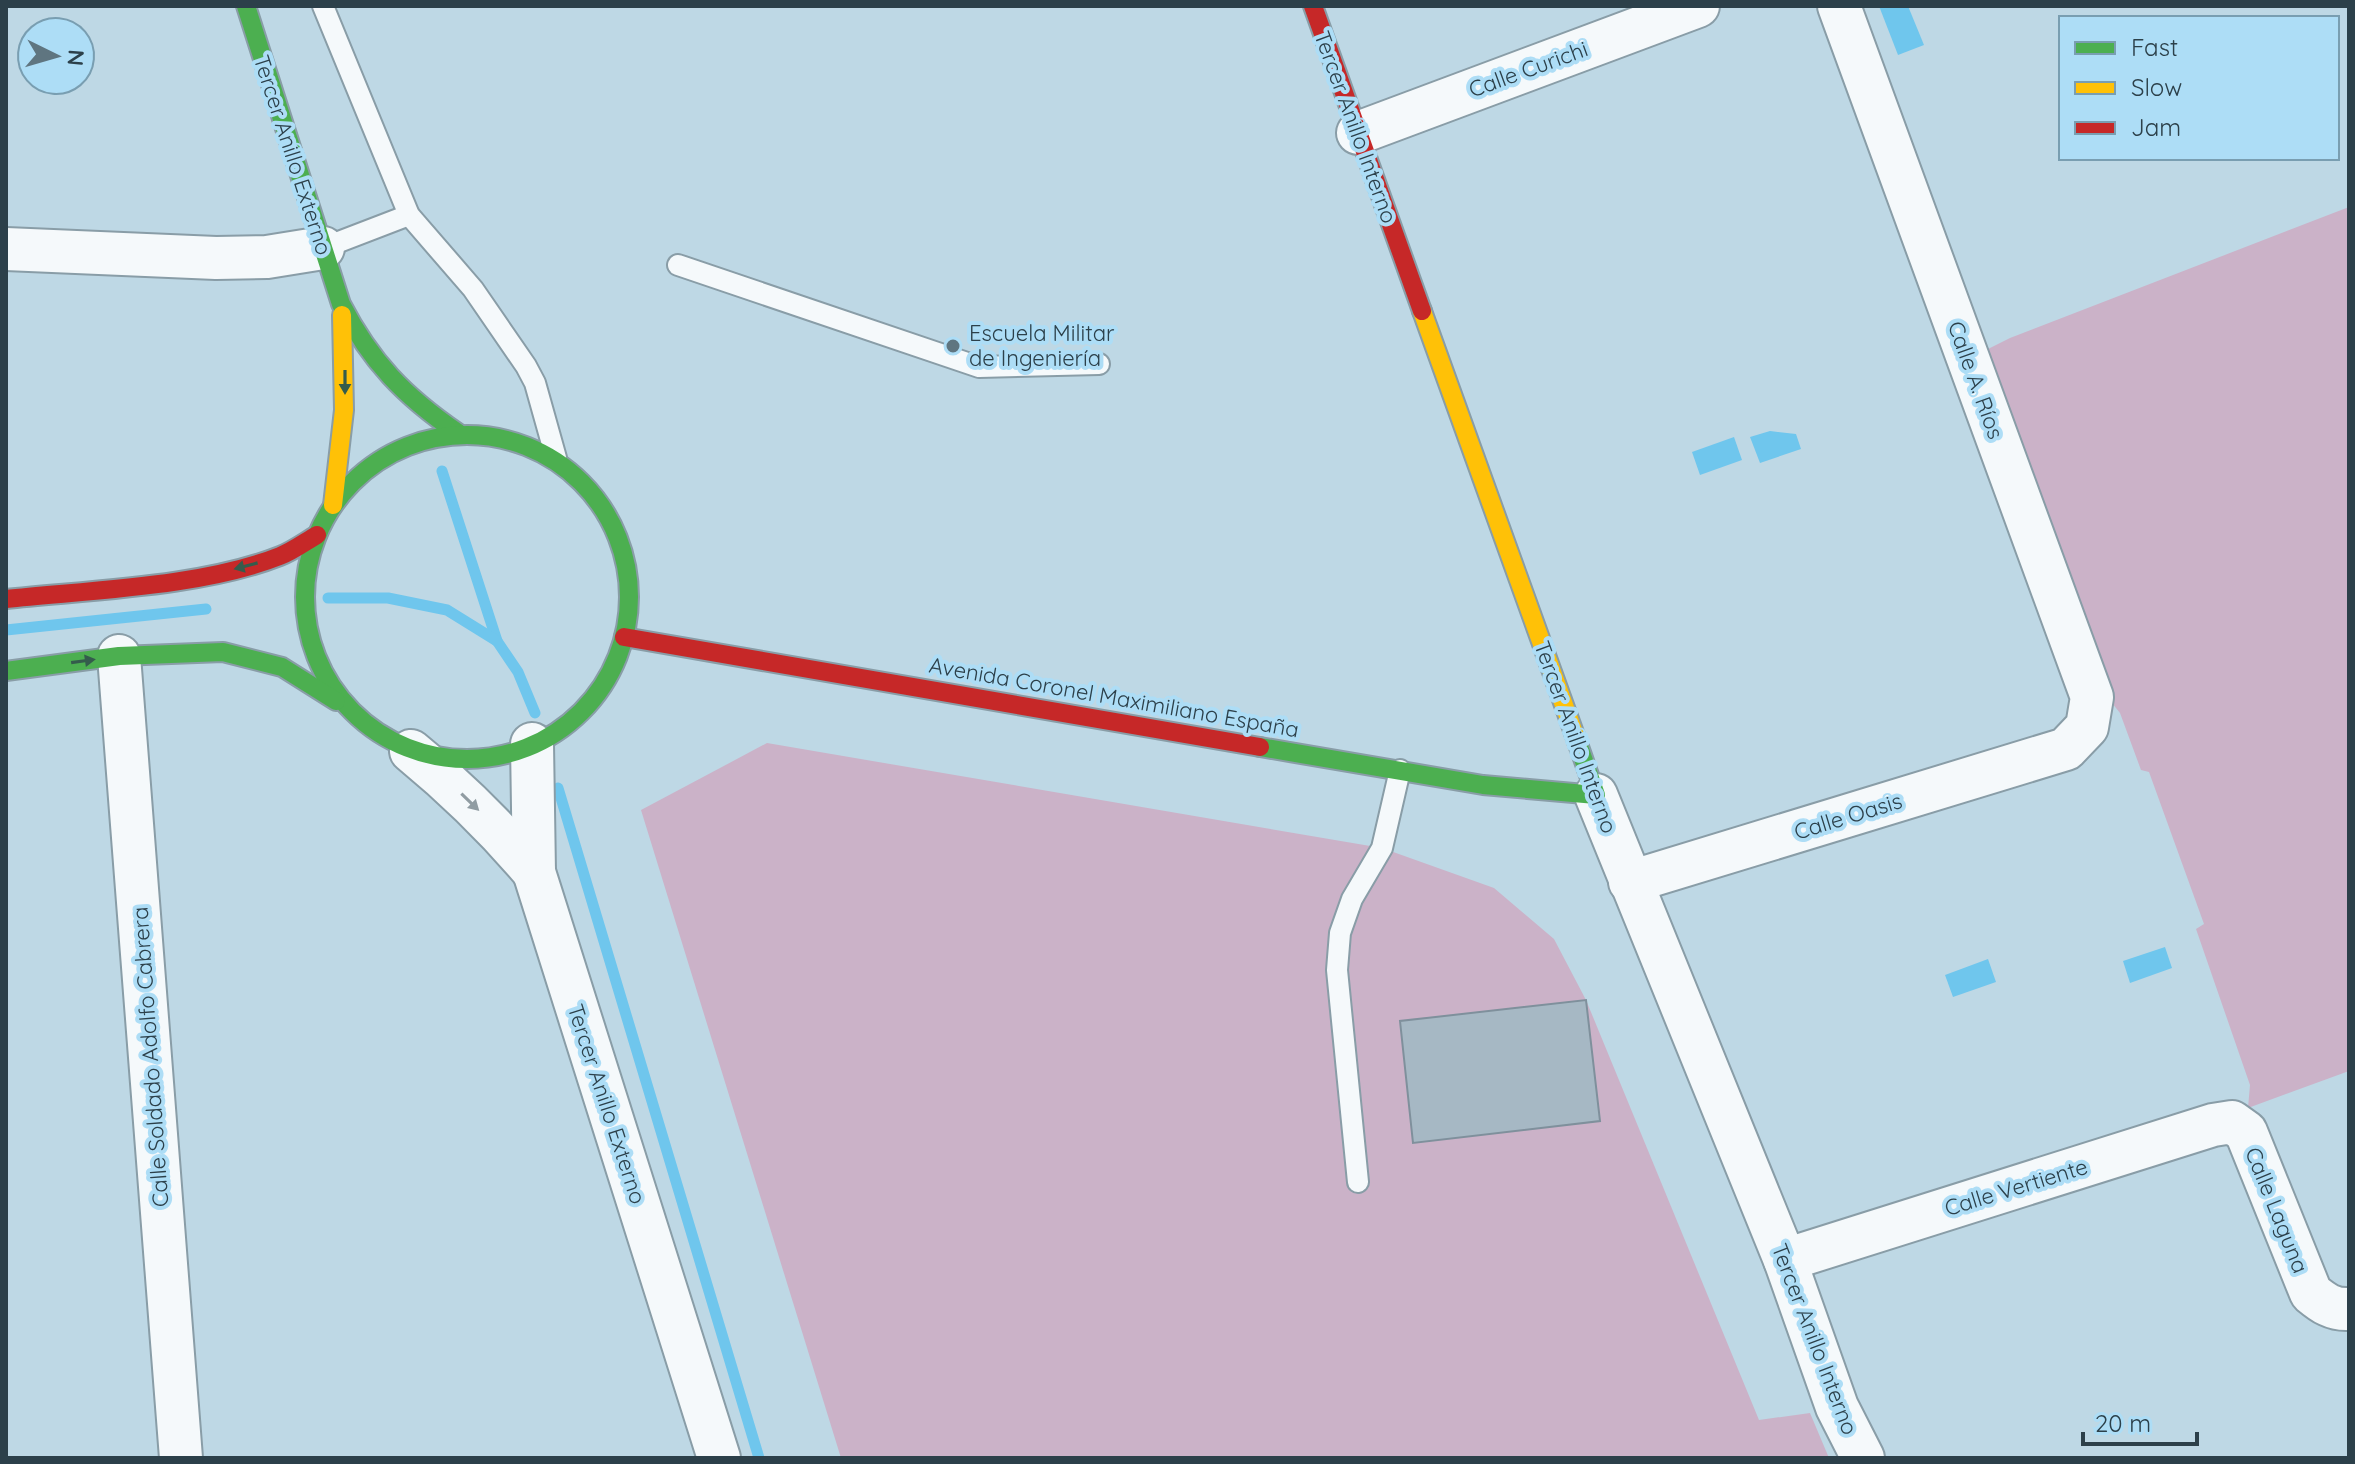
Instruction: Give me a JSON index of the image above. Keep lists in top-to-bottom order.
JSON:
{
  "streets": {
    "street": [
      "Calle Curichi",
      "Tercer Anillo Interno",
      "Tercer Anillo Externo",
      "Calle A. Ríos",
      "Avenida Coronel Maximiliano España",
      "Calle Oasis",
      "Calle Soldado Adolfo Cabrera",
      "Calle Vertiente",
      "Calle Laguna"
    ]
  },
  "crossings": [
    ["Calle Curichi", "Tercer Anillo Interno"],
    ["Tercer Anillo Interno", "Avenida Coronel Maximiliano España"],
    ["Tercer Anillo Interno", "Calle Oasis"],
    ["Tercer Anillo Interno", "Calle Vertiente"],
    ["Calle A. Ríos", "Calle Oasis"],
    ["Calle Vertiente", "Calle Laguna"]
  ],
  "places": ["Escuela Militar de Ingeniería"],
  "legend": ["Fast", "Slow", "Jam"],
  "scale_bar": "20 m",
  "north": "right"
}
